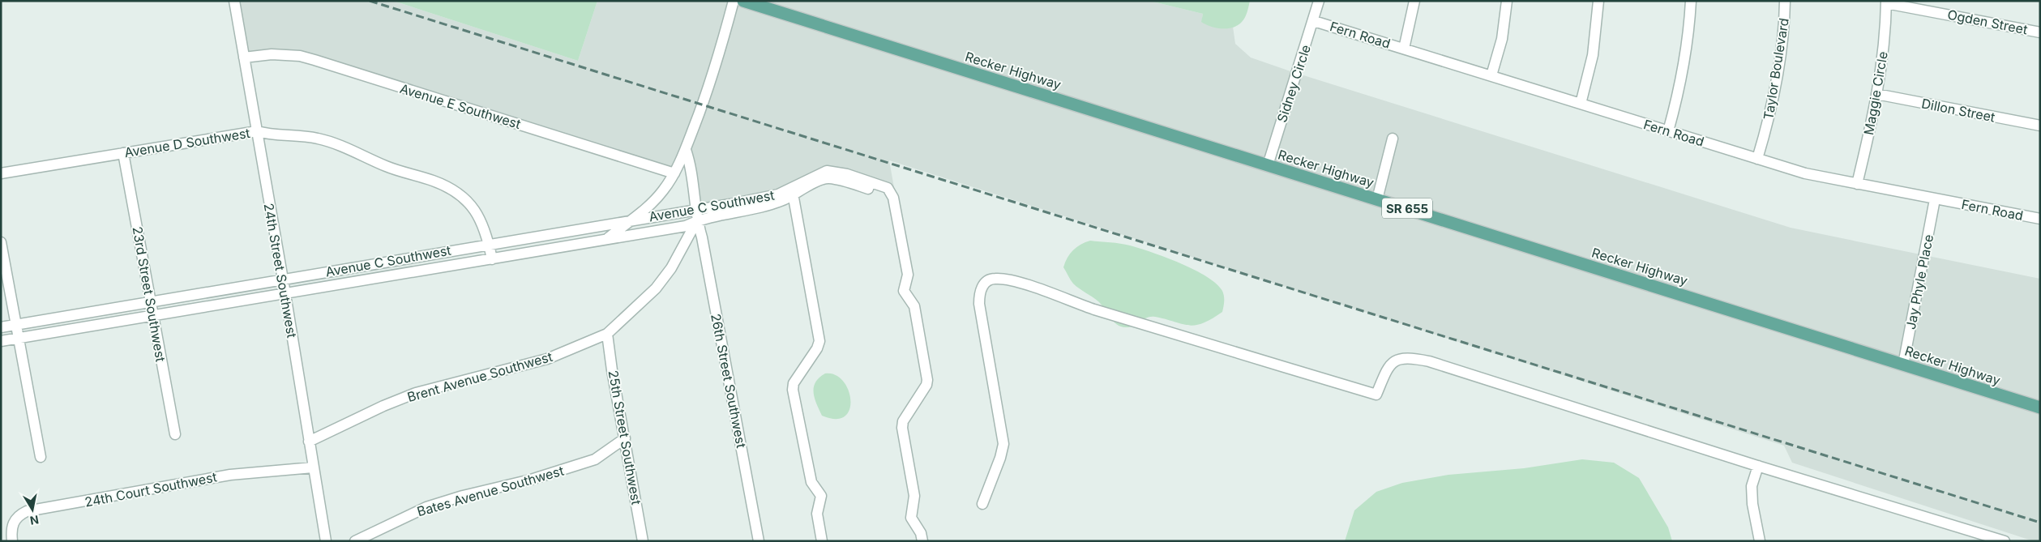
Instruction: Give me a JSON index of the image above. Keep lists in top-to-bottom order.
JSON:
{
  "streets": {
    "main road": ["Recker Highway", "SR 655"],
    "street": [
      "Ogden Street",
      "Fern Road",
      "Taylor Boulevard",
      "Sidney Circle",
      "Maggie Circle",
      "Avenue E Southwest",
      "Dillon Street",
      "Avenue D Southwest",
      "Avenue C Southwest",
      "24th Street Southwest",
      "Jay Phyle Place",
      "23rd Street Southwest",
      "Brent Avenue Southwest",
      "26th Street Southwest",
      "25th Street Southwest",
      "24th Court Southwest",
      "Bates Avenue Southwest"
    ]
  },
  "crossings": [
    ["Ogden Street", "Maggie Circle"],
    ["Fern Road", "Taylor Boulevard"],
    ["Fern Road", "Sidney Circle"],
    ["Fern Road", "Maggie Circle"],
    ["Fern Road", "Jay Phyle Place"],
    ["Recker Highway", "Sidney Circle"],
    ["Recker Highway", "Jay Phyle Place"],
    ["Maggie Circle", "Dillon Street"],
    ["Avenue E Southwest", "24th Street Southwest"],
    ["Avenue D Southwest", "Avenue C Southwest"],
    ["Avenue D Southwest", "24th Street Southwest"],
    ["Avenue D Southwest", "23rd Street Southwest"],
    ["Avenue C Southwest", "24th Street Southwest"],
    ["Avenue C Southwest", "23rd Street Southwest"],
    ["Avenue C Southwest", "Brent Avenue Southwest"],
    ["Avenue C Southwest", "26th Street Southwest"],
    ["24th Street Southwest", "Brent Avenue Southwest"],
    ["24th Street Southwest", "24th Court Southwest"],
    ["Brent Avenue Southwest", "26th Street Southwest"],
    ["Brent Avenue Southwest", "25th Street Southwest"],
    ["25th Street Southwest", "Bates Avenue Southwest"]
  ],
  "north": "bottom"
}
